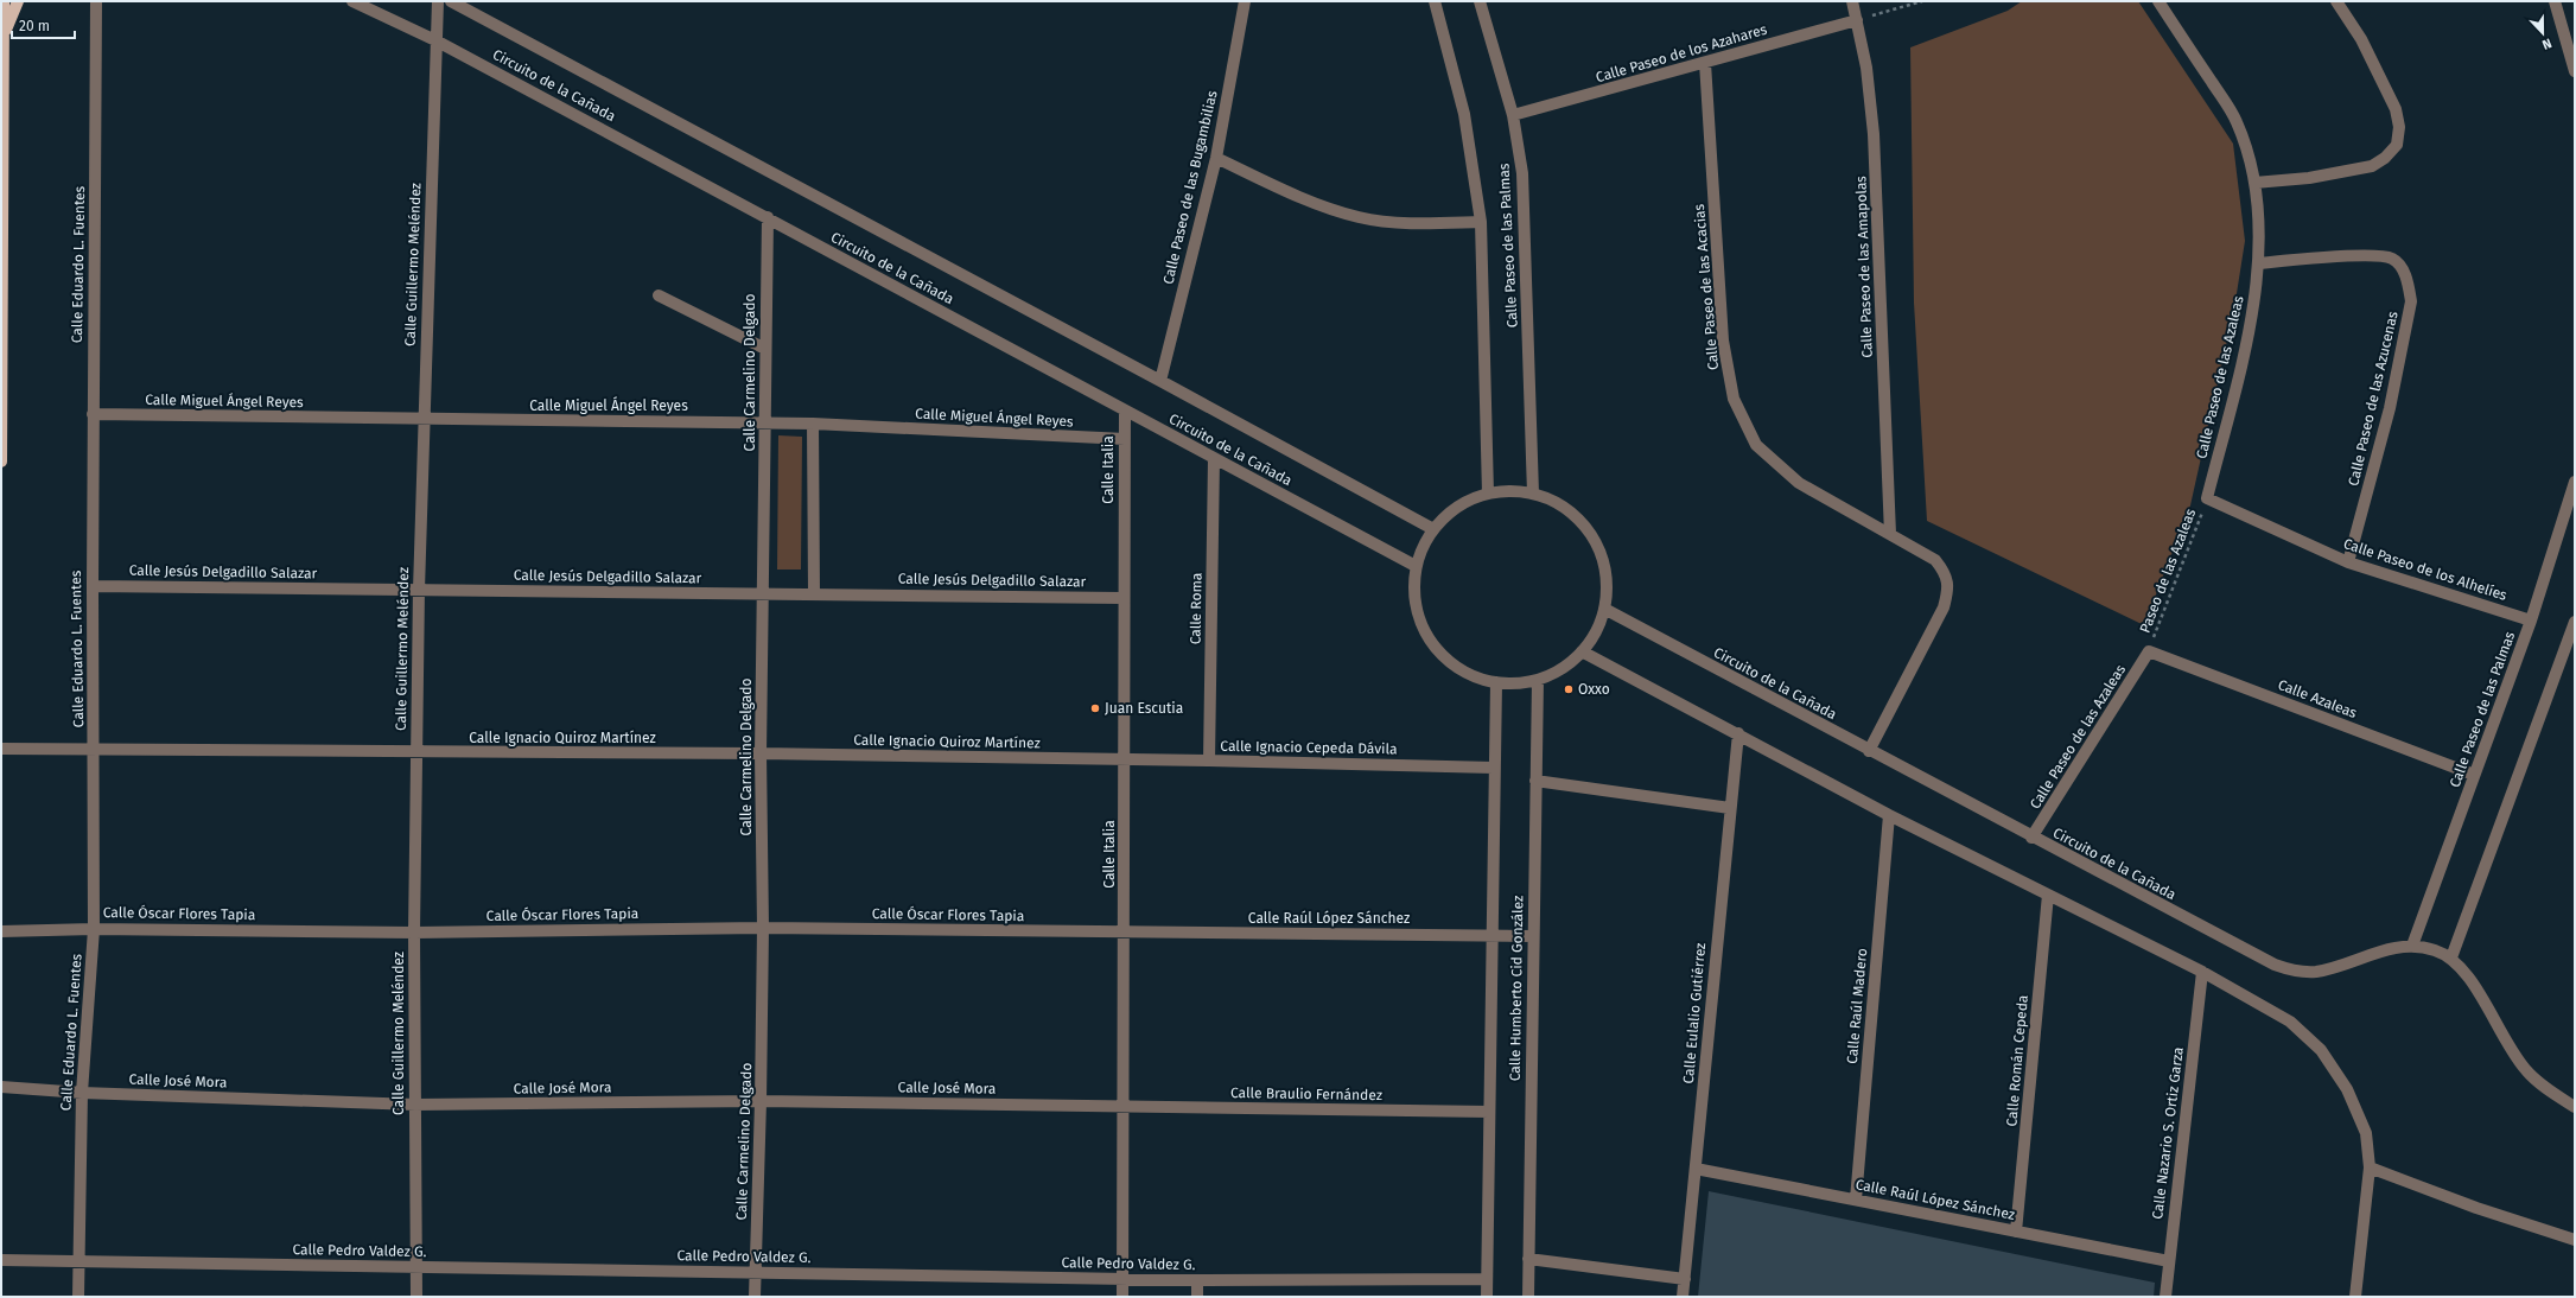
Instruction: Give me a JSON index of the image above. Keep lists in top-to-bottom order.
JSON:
{
  "streets": {
    "street": [
      "Calle Paseo de los Azahares",
      "Circuito de la Cañada",
      "Calle Paseo de las Bugambilias",
      "Calle Paseo de las Palmas",
      "Calle Eduardo L. Fuentes",
      "Calle Guillermo Meléndez",
      "Calle Paseo de las Amapolas",
      "Calle Paseo de las Acacias",
      "Calle Carmelino Delgado",
      "Calle Paseo de las Azaleas",
      "Calle Paseo de las Azucenas",
      "Calle Miguel Ángel Reyes",
      "Calle Italia",
      "Calle Paseo de los Alhelíes",
      "Calle Jesús Delgadillo Salazar",
      "Calle Roma",
      "Calle Azaleas",
      "Calle Ignacio Quiroz Martínez",
      "Calle Ignacio Cepeda Dávila",
      "Calle Óscar Flores Tapia",
      "Calle Raúl López Sánchez",
      "Calle Humberto Cid González",
      "Calle Raúl Madero",
      "Calle Eulalio Gutiérrez",
      "Calle Román Cepeda",
      "Calle José Mora",
      "Calle Braulio Fernández",
      "Calle Nazario S. Ortiz Garza",
      "Calle Pedro Valdez G."
    ],
    "path": ["Paseo de las Azaleas"]
  },
  "crossings": [
    ["Calle Paseo de los Azahares", "Calle Paseo de las Palmas"],
    ["Calle Paseo de los Azahares", "Calle Paseo de las Amapolas"],
    ["Calle Paseo de los Azahares", "Calle Paseo de las Acacias"],
    ["Circuito de la Cañada", "Calle Paseo de las Bugambilias"],
    ["Circuito de la Cañada", "Calle Paseo de las Palmas"],
    ["Circuito de la Cañada", "Calle Guillermo Meléndez"],
    ["Circuito de la Cañada", "Calle Paseo de las Acacias"],
    ["Circuito de la Cañada", "Calle Carmelino Delgado"],
    ["Circuito de la Cañada", "Calle Paseo de las Azaleas"],
    ["Circuito de la Cañada", "Calle Italia"],
    ["Circuito de la Cañada", "Calle Roma"],
    ["Calle Paseo de las Palmas", "Calle Paseo de los Alhelíes"],
    ["Calle Paseo de las Palmas", "Calle Azaleas"],
    ["Calle Eduardo L. Fuentes", "Calle Miguel Ángel Reyes"],
    ["Calle Eduardo L. Fuentes", "Calle Jesús Delgadillo Salazar"],
    ["Calle Eduardo L. Fuentes", "Calle Ignacio Quiroz Martínez"],
    ["Calle Eduardo L. Fuentes", "Calle Óscar Flores Tapia"],
    ["Calle Eduardo L. Fuentes", "Calle José Mora"],
    ["Calle Eduardo L. Fuentes", "Calle Pedro Valdez G."],
    ["Calle Guillermo Meléndez", "Calle Miguel Ángel Reyes"],
    ["Calle Guillermo Meléndez", "Calle Jesús Delgadillo Salazar"],
    ["Calle Guillermo Meléndez", "Calle Ignacio Quiroz Martínez"],
    ["Calle Guillermo Meléndez", "Calle Óscar Flores Tapia"],
    ["Calle Guillermo Meléndez", "Calle José Mora"],
    ["Calle Guillermo Meléndez", "Calle Pedro Valdez G."],
    ["Calle Paseo de las Amapolas", "Calle Paseo de las Acacias"],
    ["Calle Carmelino Delgado", "Calle Miguel Ángel Reyes"],
    ["Calle Carmelino Delgado", "Calle Jesús Delgadillo Salazar"],
    ["Calle Carmelino Delgado", "Calle Ignacio Quiroz Martínez"],
    ["Calle Carmelino Delgado", "Calle Óscar Flores Tapia"],
    ["Calle Carmelino Delgado", "Calle José Mora"],
    ["Calle Carmelino Delgado", "Calle Pedro Valdez G."],
    ["Calle Paseo de las Azaleas", "Calle Paseo de las Azucenas"],
    ["Calle Paseo de las Azaleas", "Calle Paseo de los Alhelíes"],
    ["Calle Paseo de las Azaleas", "Paseo de las Azaleas"],
    ["Calle Paseo de las Azaleas", "Calle Azaleas"],
    ["Calle Paseo de las Azucenas", "Calle Paseo de los Alhelíes"],
    ["Calle Miguel Ángel Reyes", "Calle Italia"],
    ["Calle Italia", "Calle Jesús Delgadillo Salazar"],
    ["Calle Italia", "Calle Ignacio Quiroz Martínez"],
    ["Calle Italia", "Calle Ignacio Cepeda Dávila"],
    ["Calle Italia", "Calle Óscar Flores Tapia"],
    ["Calle Italia", "Calle Raúl López Sánchez"],
    ["Calle Italia", "Calle José Mora"],
    ["Calle Italia", "Calle Braulio Fernández"],
    ["Calle Italia", "Calle Pedro Valdez G."],
    ["Calle Paseo de los Alhelíes", "Paseo de las Azaleas"],
    ["Paseo de las Azaleas", "Calle Azaleas"],
    ["Calle Roma", "Calle Ignacio Cepeda Dávila"],
    ["Calle Ignacio Quiroz Martínez", "Calle Ignacio Cepeda Dávila"],
    ["Calle Ignacio Cepeda Dávila", "Calle Humberto Cid González"],
    ["Calle Óscar Flores Tapia", "Calle Raúl López Sánchez"],
    ["Calle Raúl López Sánchez", "Calle Humberto Cid González"],
    ["Calle Raúl López Sánchez", "Calle Raúl Madero"],
    ["Calle Raúl López Sánchez", "Calle Eulalio Gutiérrez"],
    ["Calle Raúl López Sánchez", "Calle Román Cepeda"],
    ["Calle Raúl López Sánchez", "Calle Nazario S. Ortiz Garza"],
    ["Calle Humberto Cid González", "Calle Braulio Fernández"],
    ["Calle Humberto Cid González", "Calle Pedro Valdez G."],
    ["Calle José Mora", "Calle Braulio Fernández"]
  ],
  "places": ["Oxxo", "Juan Escutia"],
  "scale_bar": "20 m",
  "north": "bottom"
}
